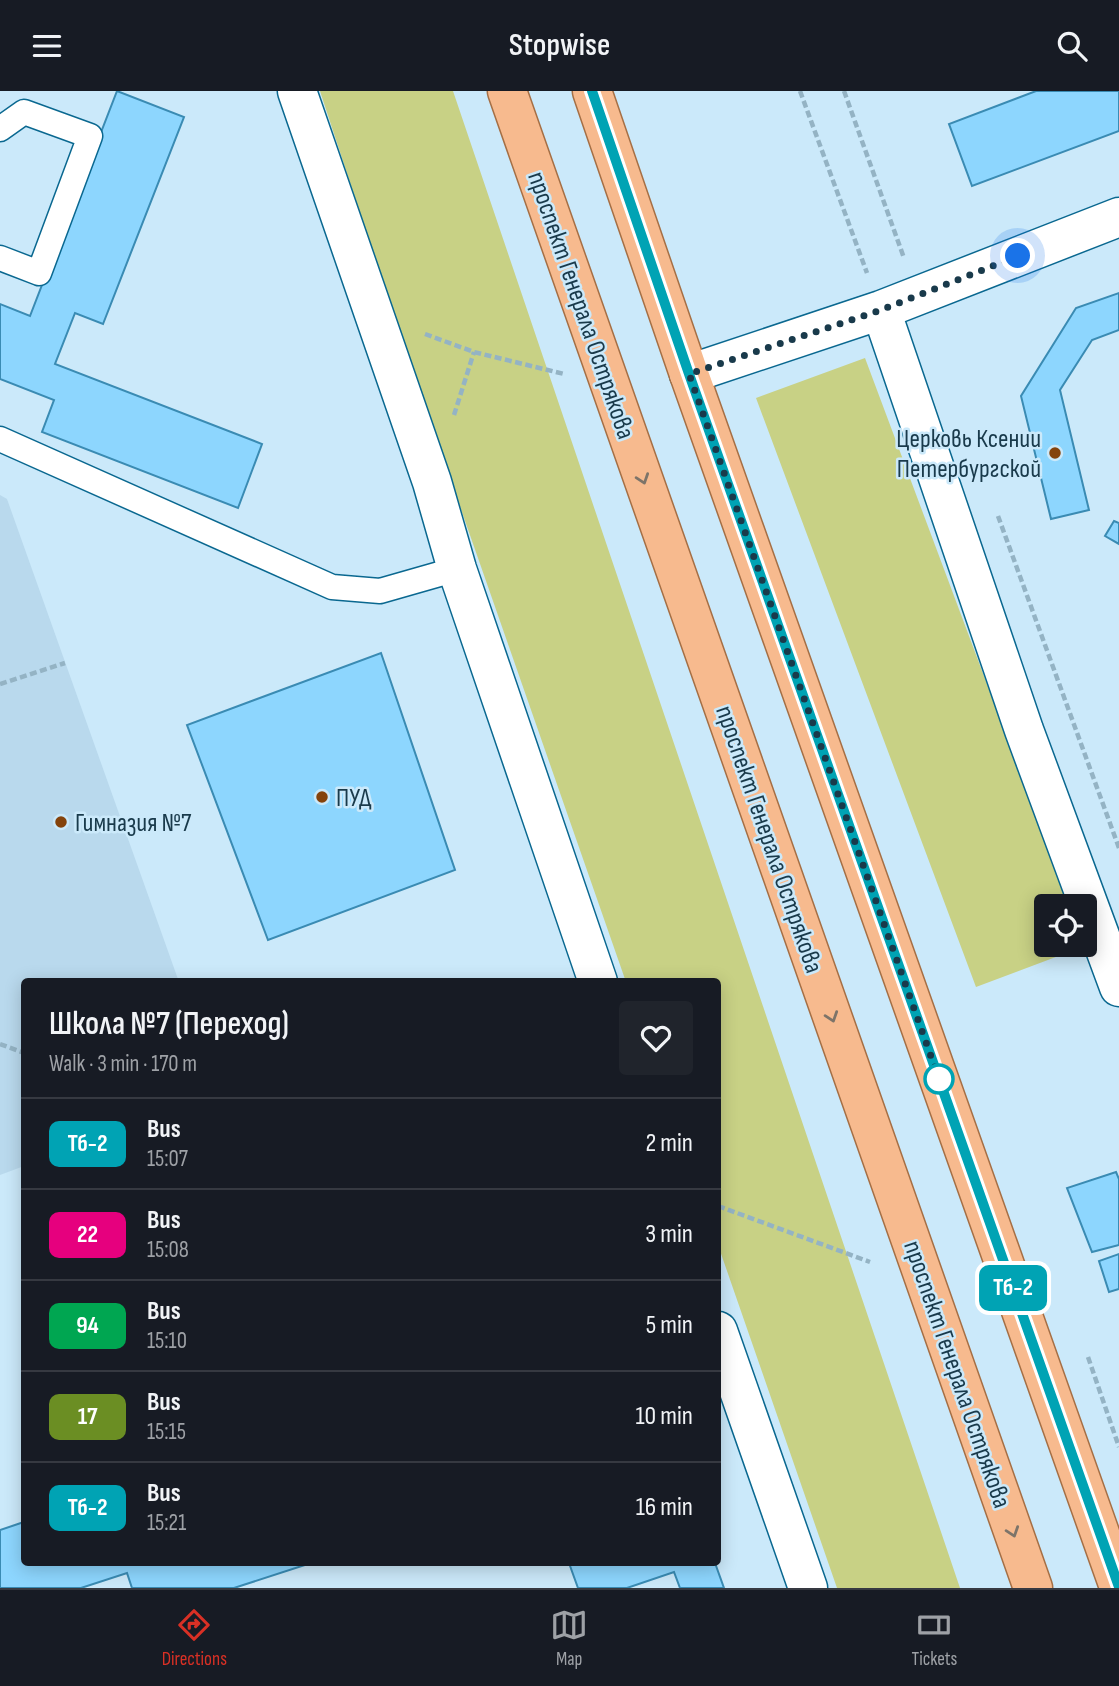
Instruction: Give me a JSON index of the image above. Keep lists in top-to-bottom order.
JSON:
{
  "streets": {
    "main road": ["проспект Генерала Острякова"]
  },
  "places": ["Церковь Ксении Петербургской", "ПУД", "Гимназия №7"],
  "lines": ["bus line Тб-2"],
  "page": {
    "header": "Stopwise",
    "on_map": "Тб-2",
    "heading": ["Школа №7 (Переход)", "Walk · 3 min · 170 m"],
    "list": [
      {
        "mark": "Тб-2",
        "name": "Bus",
        "note": "15:07",
        "value": "2 min"
      },
      {
        "mark": "22",
        "name": "Bus",
        "note": "15:08",
        "value": "3 min"
      },
      {
        "mark": "94",
        "name": "Bus",
        "note": "15:10",
        "value": "5 min"
      },
      {
        "mark": "17",
        "name": "Bus",
        "note": "15:15",
        "value": "10 min"
      },
      {
        "mark": "Тб-2",
        "name": "Bus",
        "note": "15:21",
        "value": "16 min"
      }
    ],
    "tabs": ["Directions", "Map", "Tickets"]
  }
}
